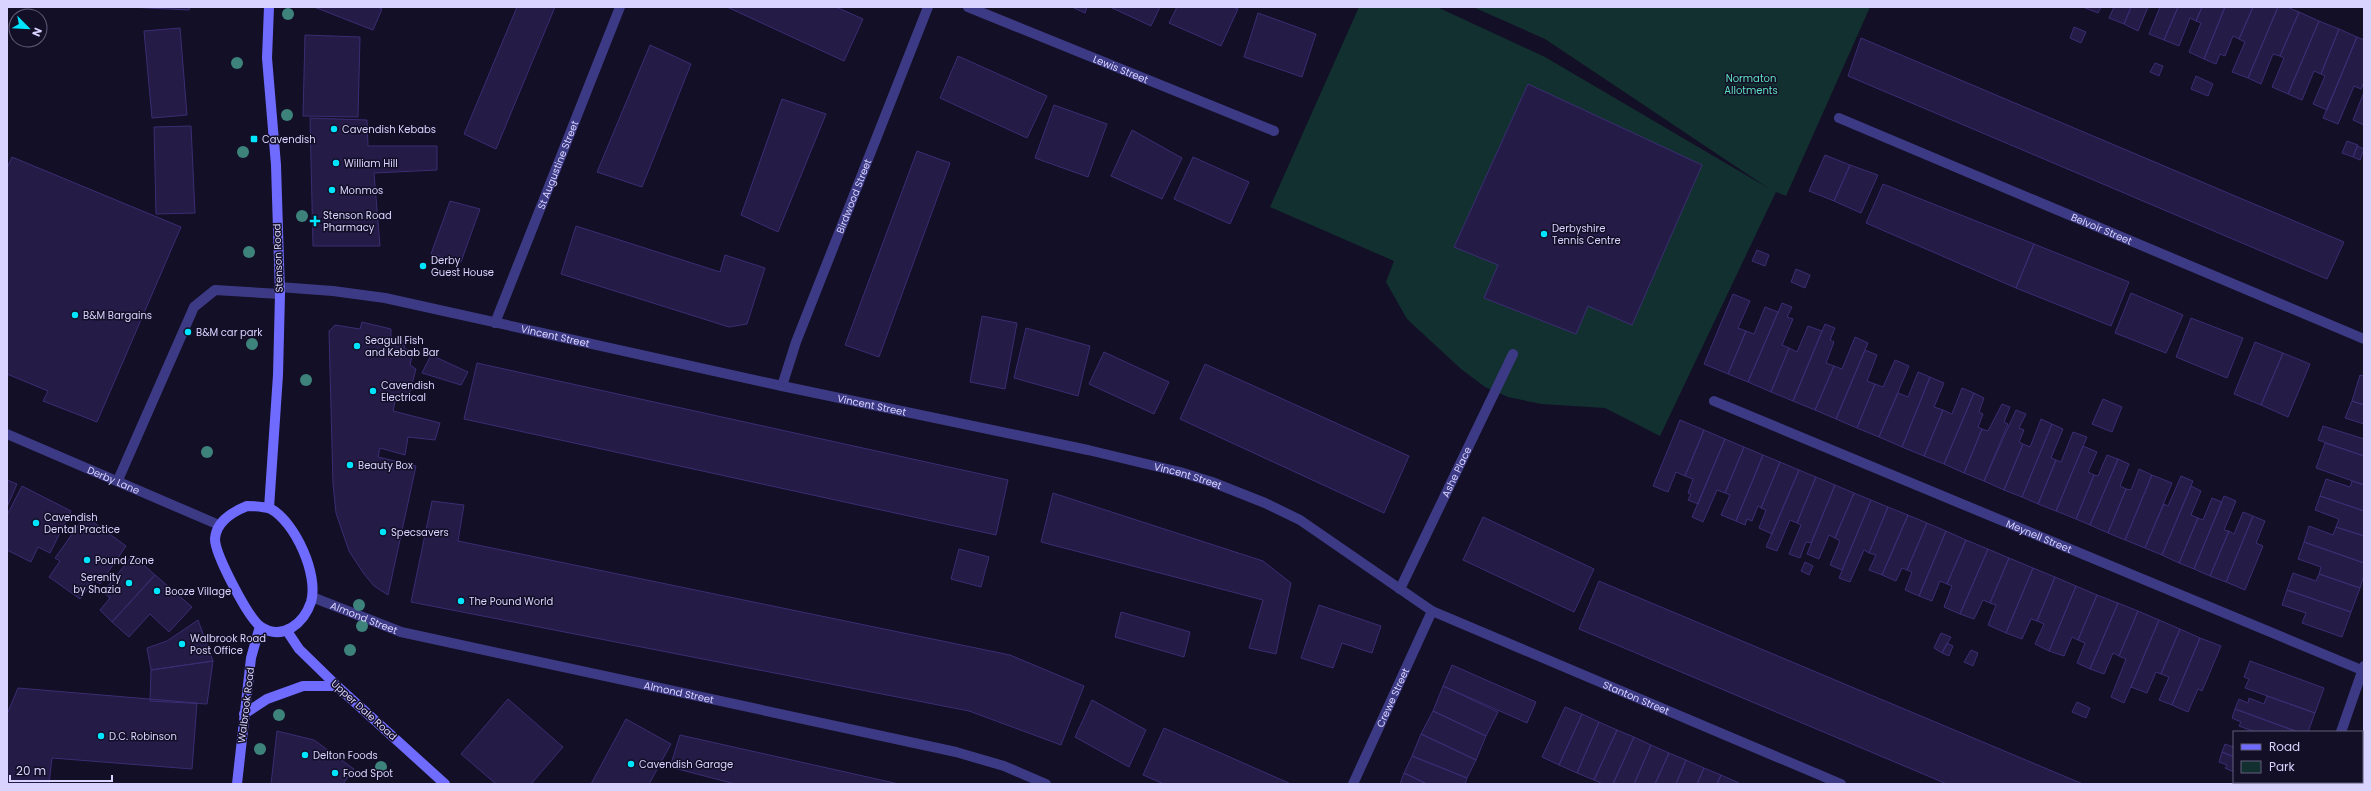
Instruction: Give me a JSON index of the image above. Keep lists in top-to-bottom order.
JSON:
{
  "streets": {
    "street": [
      "Lewis Street",
      "St Augustine Street",
      "Birdwood Street",
      "Belvoir Street",
      "Stenson Road",
      "Vincent Street",
      "Ashe Place",
      "Derby Lane",
      "Meynell Street",
      "Almond Street",
      "Crewe Street",
      "Stanton Street",
      "Walbrook Road",
      "Upper Dale Road"
    ]
  },
  "crossings": [
    ["St Augustine Street", "Vincent Street"],
    ["Birdwood Street", "Vincent Street"],
    ["Stenson Road", "Vincent Street"],
    ["Stenson Road", "Derby Lane"],
    ["Stenson Road", "Almond Street"],
    ["Stenson Road", "Walbrook Road"],
    ["Stenson Road", "Upper Dale Road"],
    ["Vincent Street", "Ashe Place"],
    ["Vincent Street", "Derby Lane"],
    ["Vincent Street", "Crewe Street"],
    ["Vincent Street", "Stanton Street"],
    ["Derby Lane", "Almond Street"],
    ["Derby Lane", "Walbrook Road"],
    ["Derby Lane", "Upper Dale Road"],
    ["Almond Street", "Walbrook Road"],
    ["Almond Street", "Upper Dale Road"],
    ["Crewe Street", "Stanton Street"],
    ["Walbrook Road", "Upper Dale Road"]
  ],
  "parks": ["Normaton Allotments"],
  "places": {
    "other": [
      "Cavendish Kebabs",
      "William Hill",
      "Monmos",
      "Derbyshire Tennis Centre",
      "Derby Guest House",
      "B&M Bargains",
      "B&M car park",
      "Seagull Fish and Kebab Bar",
      "Cavendish Electrical",
      "Beauty Box",
      "Cavendish Dental Practice",
      "Specsavers",
      "Pound Zone",
      "Serenity by Shazia",
      "Booze Village",
      "The Pound World",
      "Walbrook Road Post Office",
      "D.C. Robinson",
      "Delton Foods",
      "Cavendish Garage",
      "Food Spot"
    ],
    "transit": ["Cavendish"],
    "health": ["Stenson Road Pharmacy"]
  },
  "legend": ["Road", "Park"],
  "scale_bar": "20 m",
  "north": "bottom right"
}
